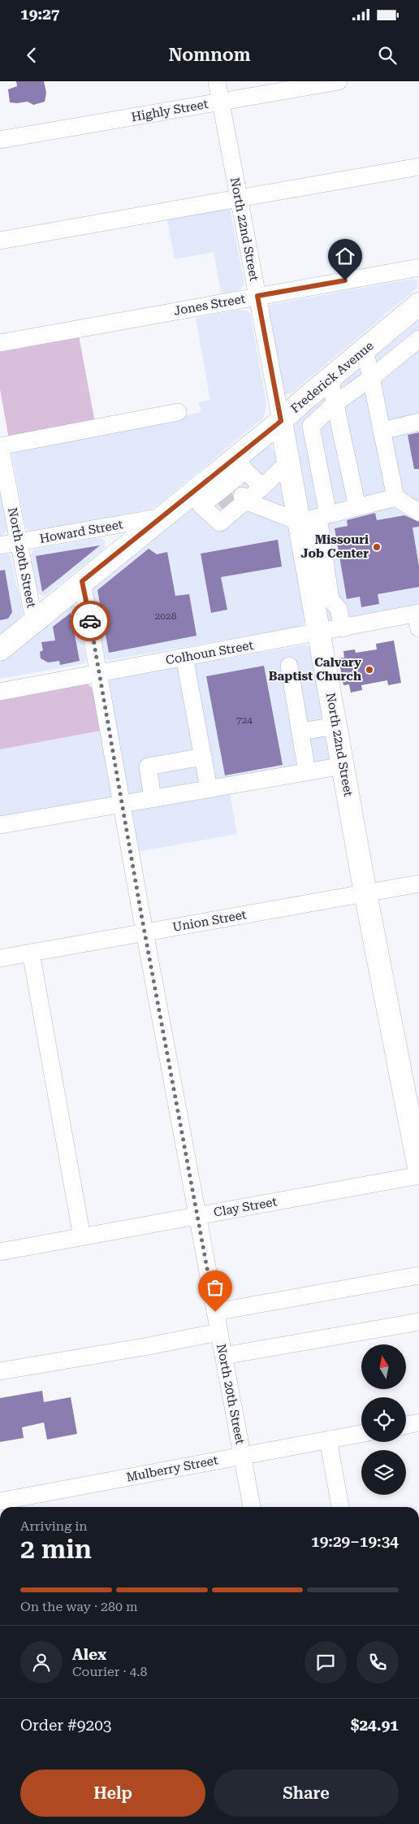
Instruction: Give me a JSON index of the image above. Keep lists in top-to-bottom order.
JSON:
{
  "streets": {
    "main road": ["North 22nd Street", "Frederick Avenue"],
    "street": [
      "Highly Street",
      "Jones Street",
      "Howard Street",
      "North 20th Street",
      "Colhoun Street",
      "Union Street",
      "Clay Street",
      "Mulberry Street"
    ]
  },
  "crossings": [
    ["Highly Street", "North 22nd Street"],
    ["North 22nd Street", "Jones Street"],
    ["North 22nd Street", "Frederick Avenue"],
    ["North 22nd Street", "Colhoun Street"],
    ["North 22nd Street", "Union Street"],
    ["Frederick Avenue", "Howard Street"],
    ["Frederick Avenue", "North 20th Street"],
    ["Howard Street", "North 20th Street"],
    ["North 20th Street", "Colhoun Street"],
    ["North 20th Street", "Union Street"],
    ["North 20th Street", "Clay Street"],
    ["North 20th Street", "Mulberry Street"]
  ],
  "places": ["Missouri Job Center", "Calvary Baptist Church"],
  "house_numbers": ["2028", "724"],
  "north": "top",
  "page": {
    "status": "19:27",
    "header": "Nomnom",
    "heading": ["2 min", "Arriving in", "19:29–19:34"],
    "panel": [
      "Alex",
      "Courier · 4.8",
      "Order #9203",
      "$24.91"
    ],
    "bar": "On the way · 280 m",
    "buttons": ["Help", "Share"]
  }
}
